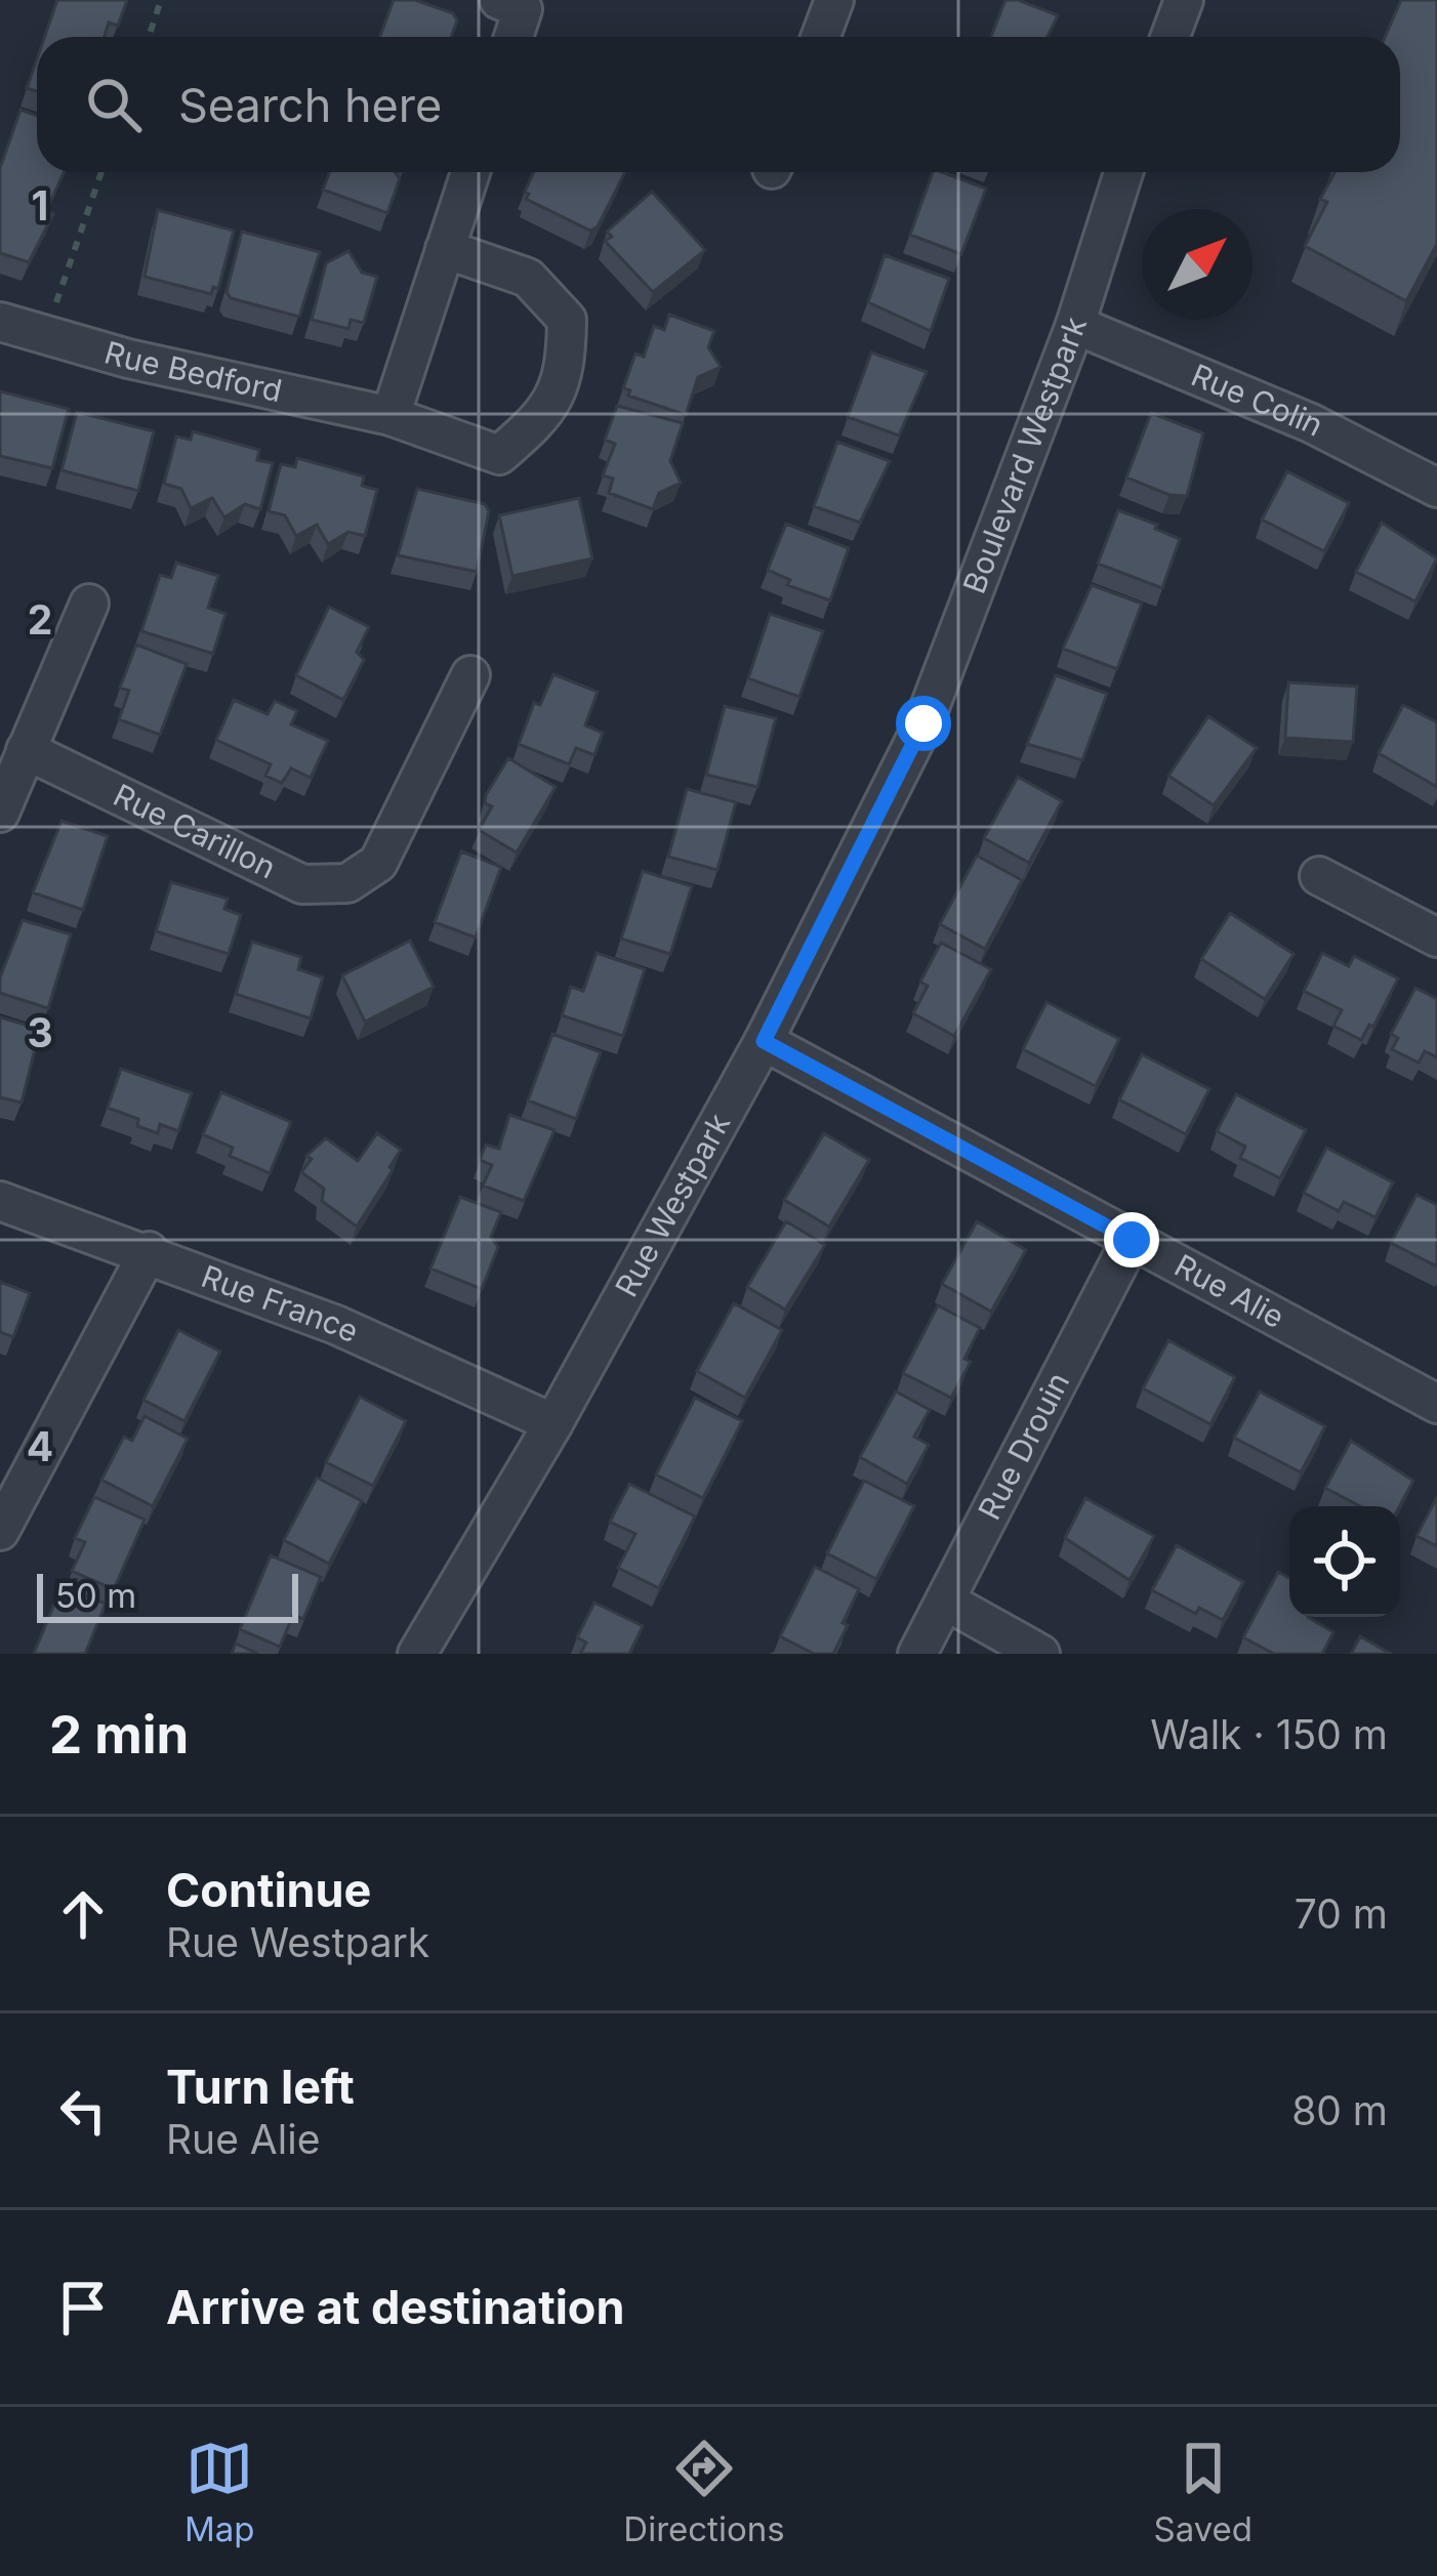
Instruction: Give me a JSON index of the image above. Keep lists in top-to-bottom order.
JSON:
{
  "streets": {
    "street": [
      "Rue Bedford",
      "Rue Colin",
      "Boulevard Westpark",
      "Rue Carillon",
      "Rue Westpark",
      "Rue Alie",
      "Rue France",
      "Rue Drouin"
    ]
  },
  "crossings": [
    ["Rue Colin", "Boulevard Westpark"],
    ["Boulevard Westpark", "Rue Westpark"],
    ["Rue Westpark", "Rue Alie"],
    ["Rue Westpark", "Rue France"],
    ["Rue Alie", "Rue Drouin"]
  ],
  "scale_bar": "50 m",
  "north": "top right",
  "page": {
    "search": "Search here",
    "scale": "50 m",
    "heading": ["2 min", "Walk · 150 m"],
    "list": [
      ["Continue", "Rue Westpark", "70 m"],
      ["Turn left", "Rue Alie", "80 m"],
      "Arrive at destination"
    ],
    "nav": ["Map", "Directions", "Saved"]
  },
  "grid": {
    "rows": [
      "1",
      "2",
      "3",
      "4"
    ]
  }
}
